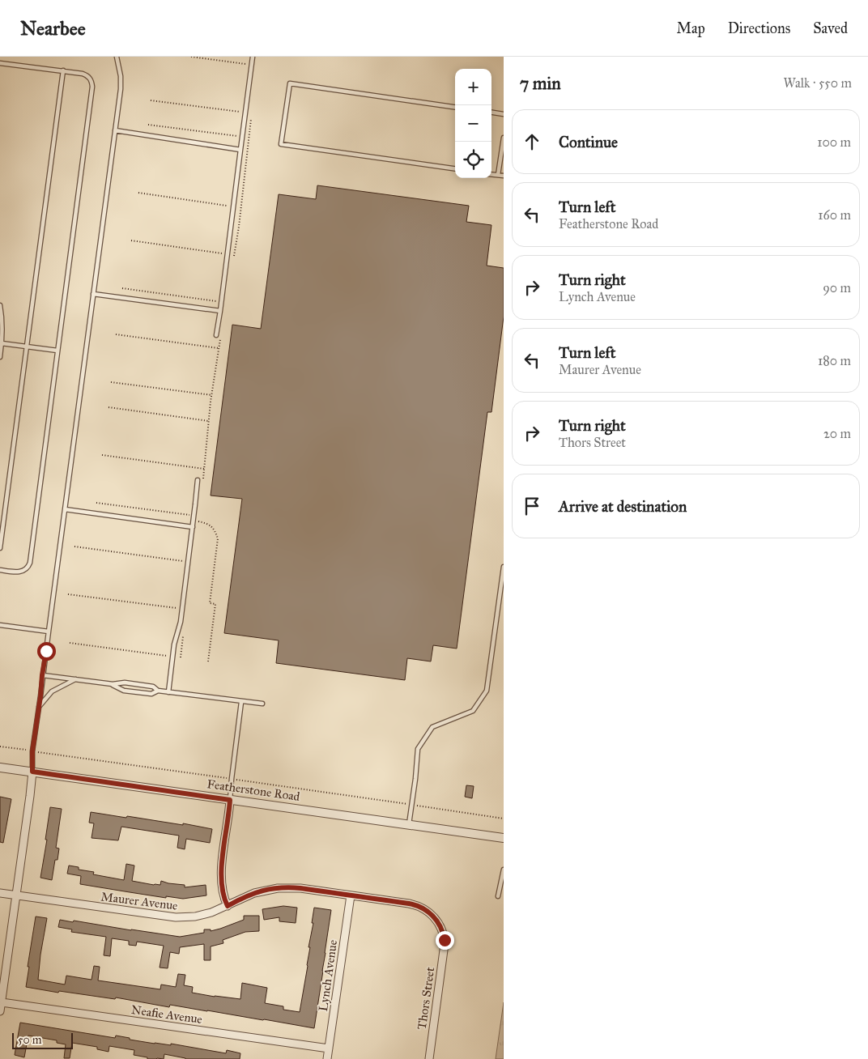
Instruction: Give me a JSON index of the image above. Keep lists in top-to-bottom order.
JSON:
{
  "streets": {
    "street": [
      "Featherstone Road",
      "Maurer Avenue",
      "Lynch Avenue",
      "Thors Street",
      "Neafie Avenue"
    ]
  },
  "crossings": [
    ["Maurer Avenue", "Lynch Avenue"],
    ["Maurer Avenue", "Thors Street"],
    ["Lynch Avenue", "Neafie Avenue"]
  ],
  "scale_bar": "50 m",
  "page": {
    "header": "Nearbee",
    "nav": ["Map", "Directions", "Saved"],
    "heading": ["7 min", "Walk · 550 m"],
    "map_buttons": ["+", "−"],
    "list": [
      ["Continue", "100 m"],
      ["Turn left", "Featherstone Road", "160 m"],
      ["Turn right", "Lynch Avenue", "90 m"],
      ["Turn left", "Maurer Avenue", "180 m"],
      ["Turn right", "Thors Street", "20 m"],
      "Arrive at destination"
    ],
    "scale": "50 m"
  }
}
